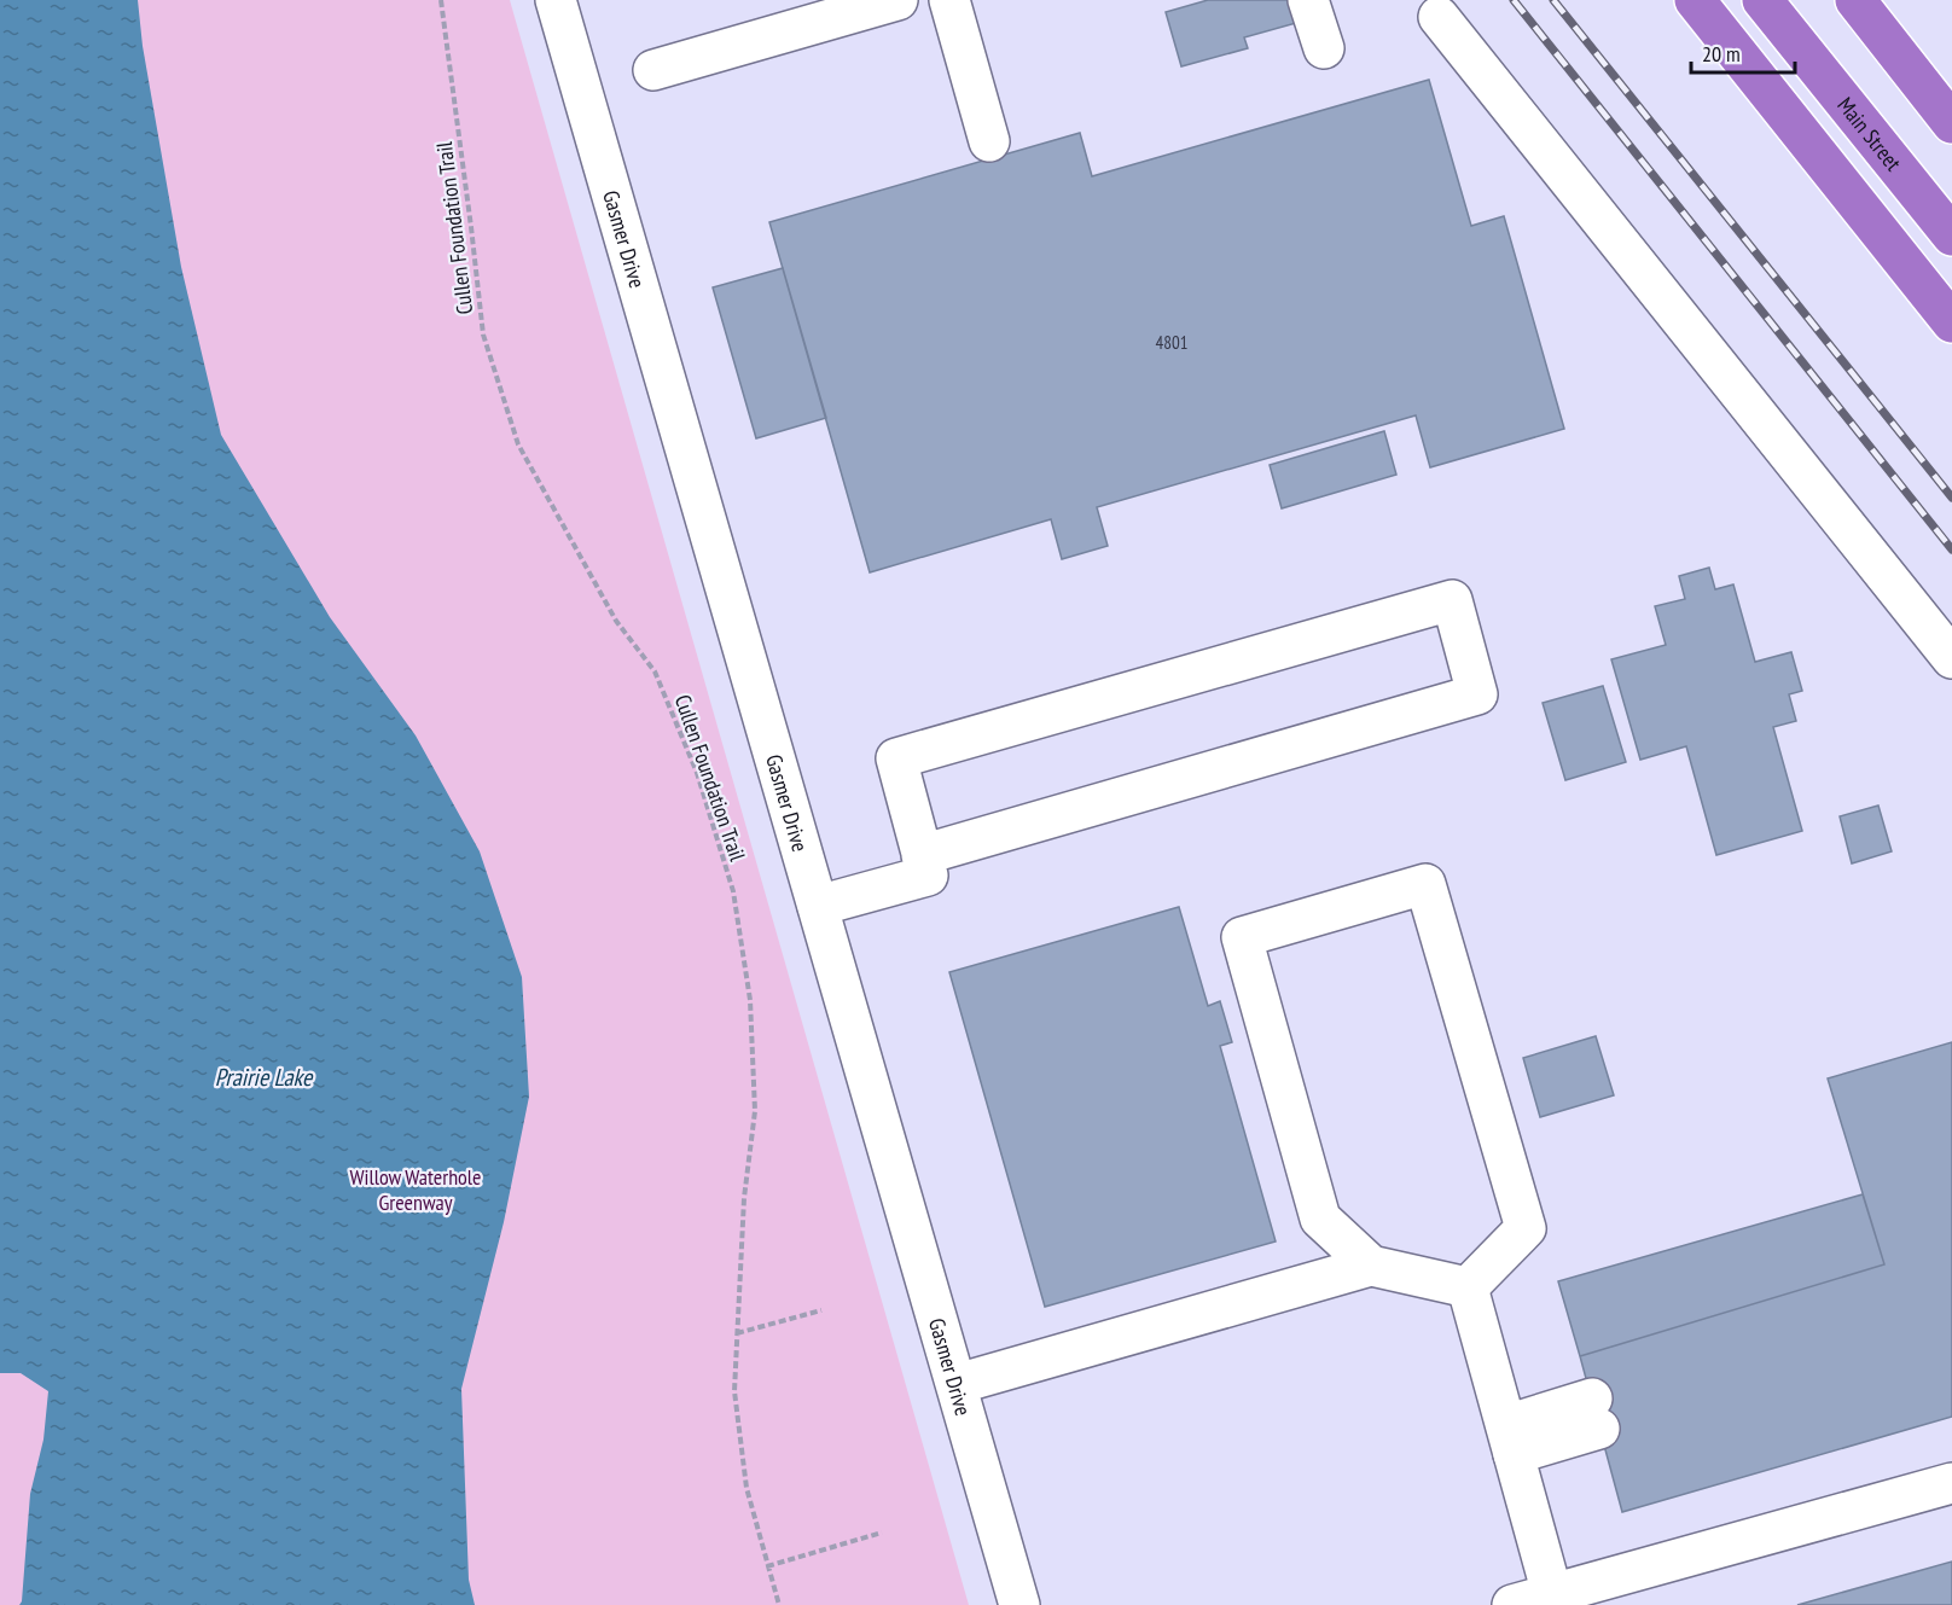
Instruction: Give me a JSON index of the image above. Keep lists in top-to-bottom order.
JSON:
{
  "streets": {
    "highway": ["Main Street"],
    "street": ["Gasmer Drive"],
    "path": ["Cullen Foundation Trail"]
  },
  "water": ["Prairie Lake"],
  "parks": ["Willow Waterhole Greenway"],
  "house_numbers": ["4801"],
  "scale_bar": "20 m"
}
